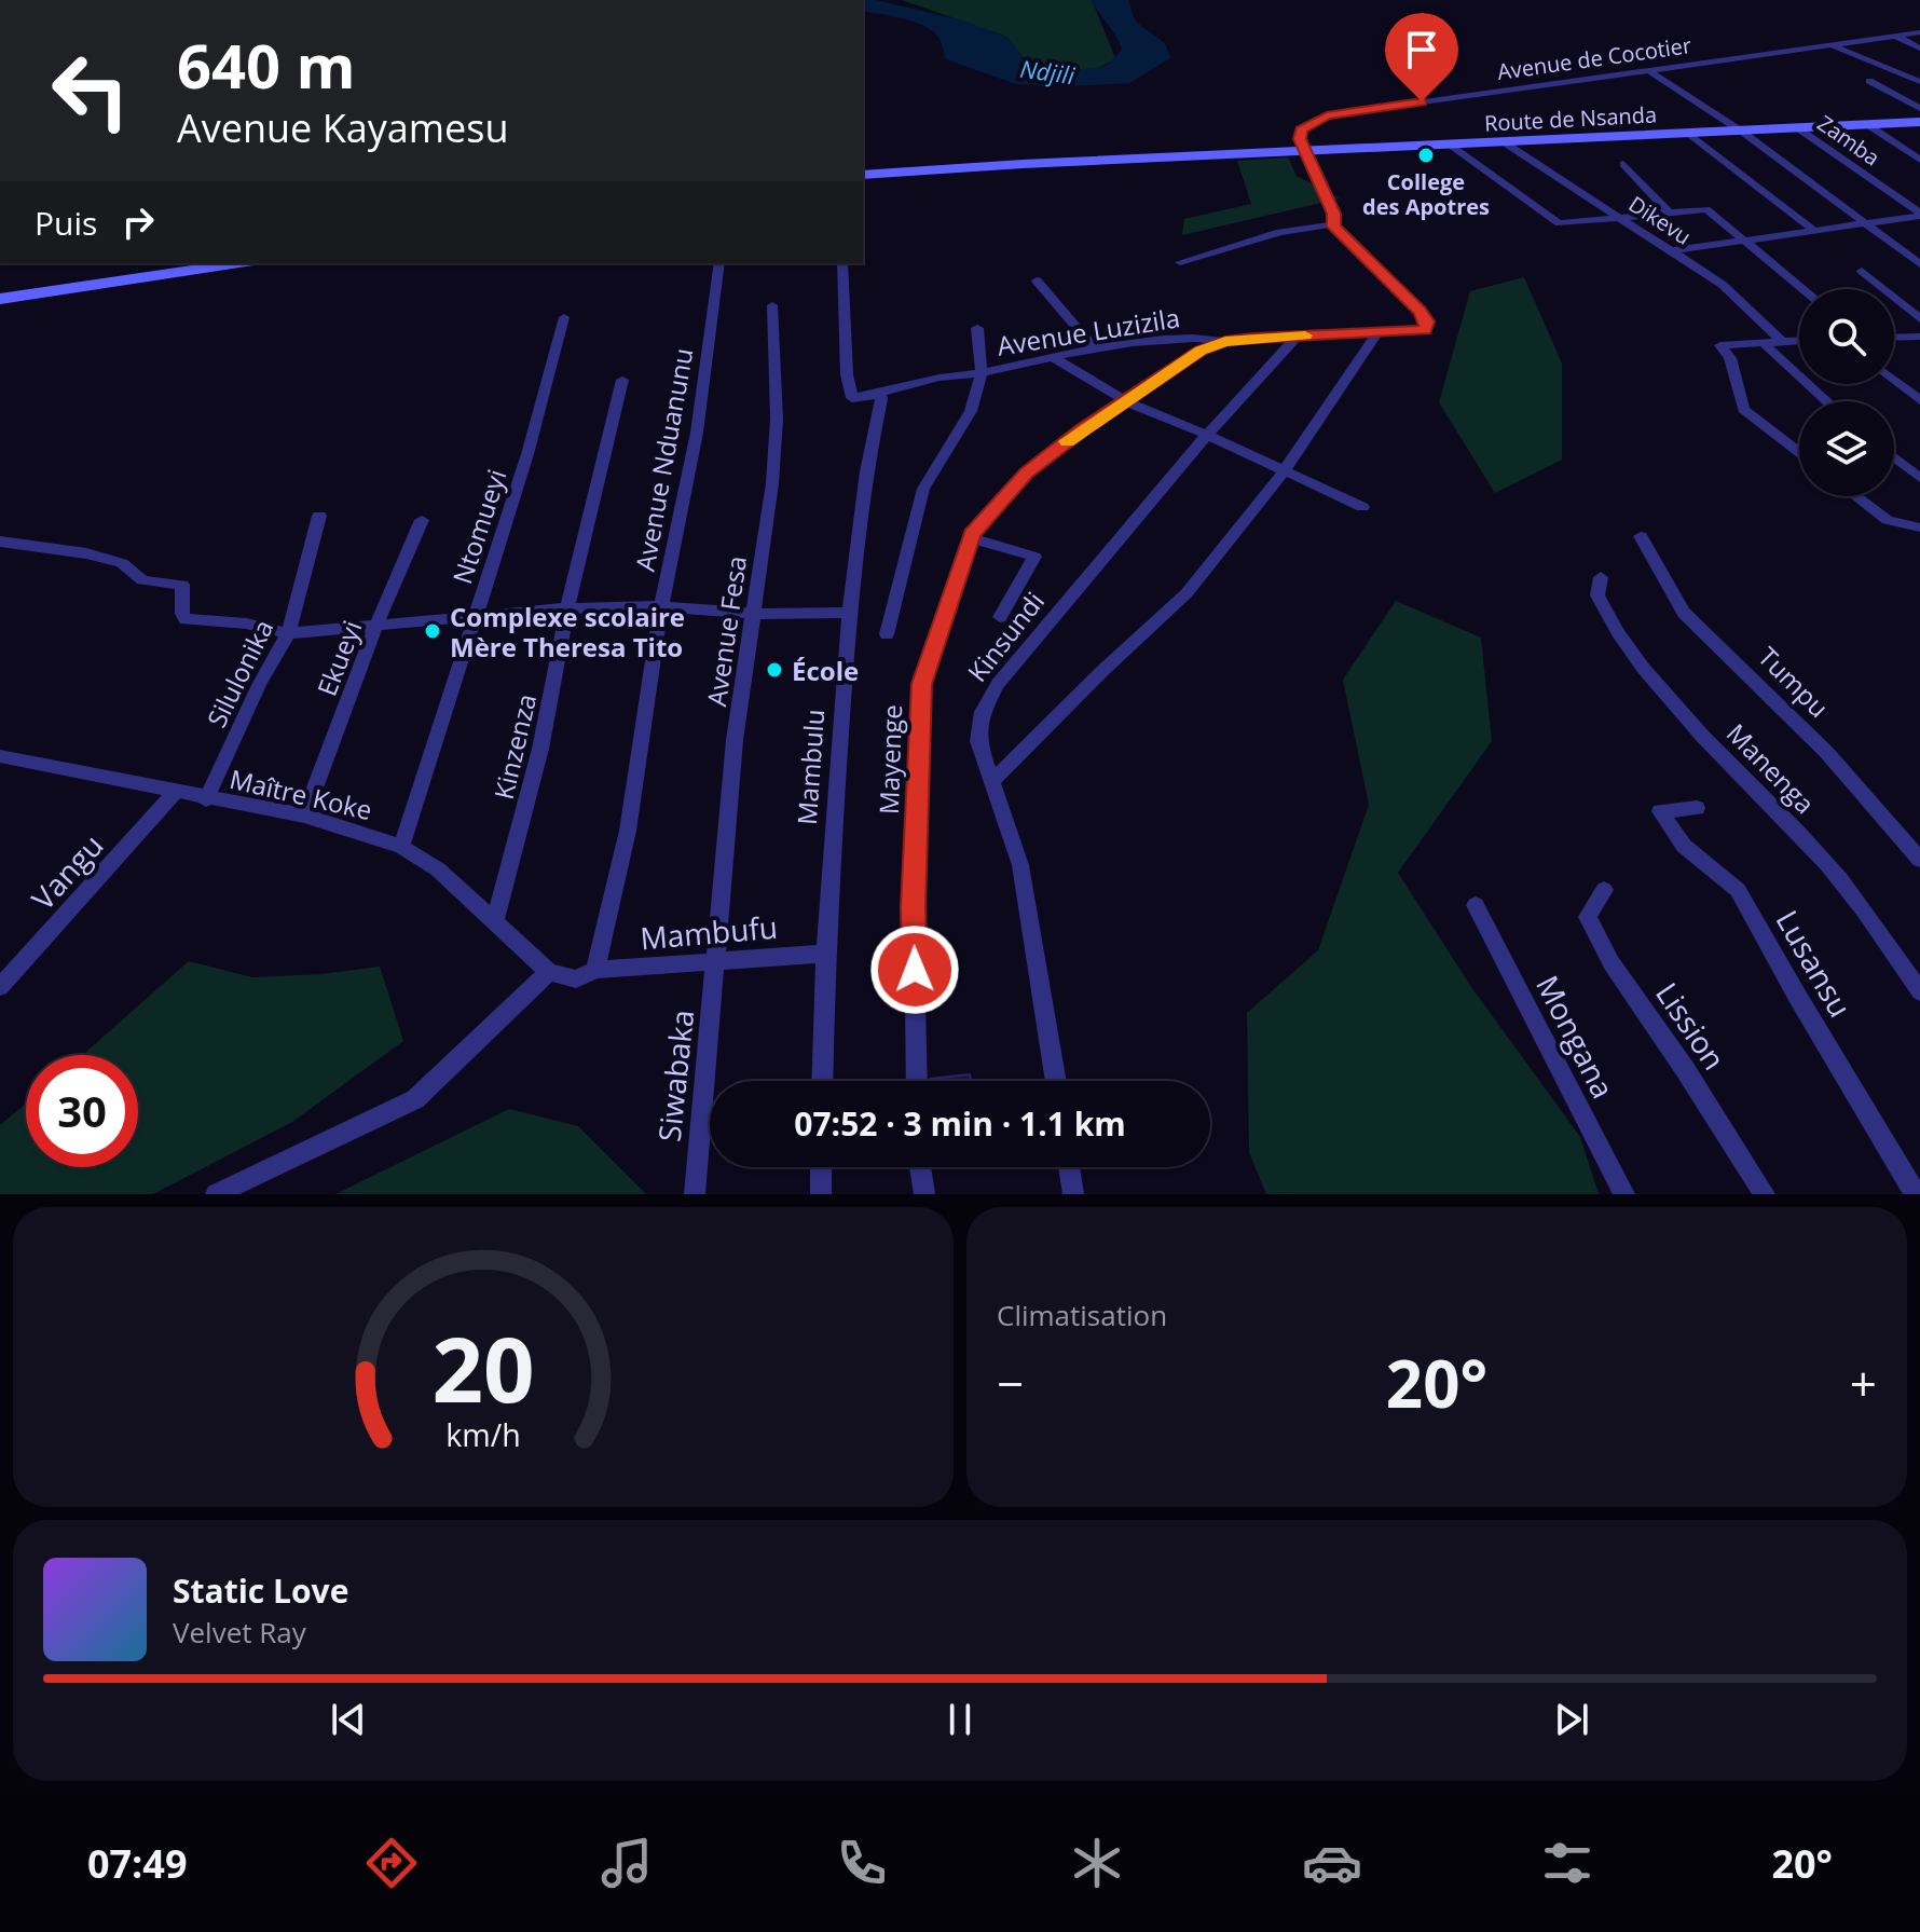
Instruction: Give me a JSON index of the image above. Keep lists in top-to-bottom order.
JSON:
{
  "streets": {
    "street": [
      "Avenue de Cocotier",
      "Route de Nsanda",
      "Zamba",
      "Dikevu",
      "Avenue Luzizila",
      "Avenue Nduanunu",
      "Ntomueyi",
      "Avenue Fesa",
      "Kinsundi",
      "Ekueyi",
      "Silulonika",
      "Tumpu",
      "Kinzenza",
      "Mayenge",
      "Mambulu",
      "Manenga",
      "Maître Koke",
      "Vangu",
      "Mambufu",
      "Lusansu",
      "Lission",
      "Mongana",
      "Siwabaka"
    ]
  },
  "crossings": [
    ["Avenue de Cocotier", "Route de Nsanda"],
    ["Route de Nsanda", "Zamba"],
    ["Route de Nsanda", "Dikevu"],
    ["Avenue Luzizila", "Mayenge"],
    ["Avenue Nduanunu", "Mambufu"],
    ["Ntomueyi", "Maître Koke"],
    ["Avenue Fesa", "Mambufu"],
    ["Avenue Fesa", "Siwabaka"],
    ["Kinsundi", "Mayenge"],
    ["Ekueyi", "Maître Koke"],
    ["Silulonika", "Maître Koke"],
    ["Kinzenza", "Maître Koke"],
    ["Mambulu", "Mambufu"],
    ["Maître Koke", "Vangu"],
    ["Mambufu", "Siwabaka"]
  ],
  "water": ["Ndjili"],
  "places": ["College des Apotres", "Complexe scolaire Mère Theresa Tito", "École"],
  "page": {
    "turn": ["640 m", "Avenue Kayamesu"],
    "then": "Puis",
    "limit": "30",
    "trip": "07:52 · 3 min · 1.1 km",
    "tile": "Climatisation",
    "heat": ["−", "20°", "+"],
    "song": ["Static Love", "Velvet Ray"],
    "tabs": ["07:49", "20°"],
    "gauge": ["20", "km/h"]
  }
}
